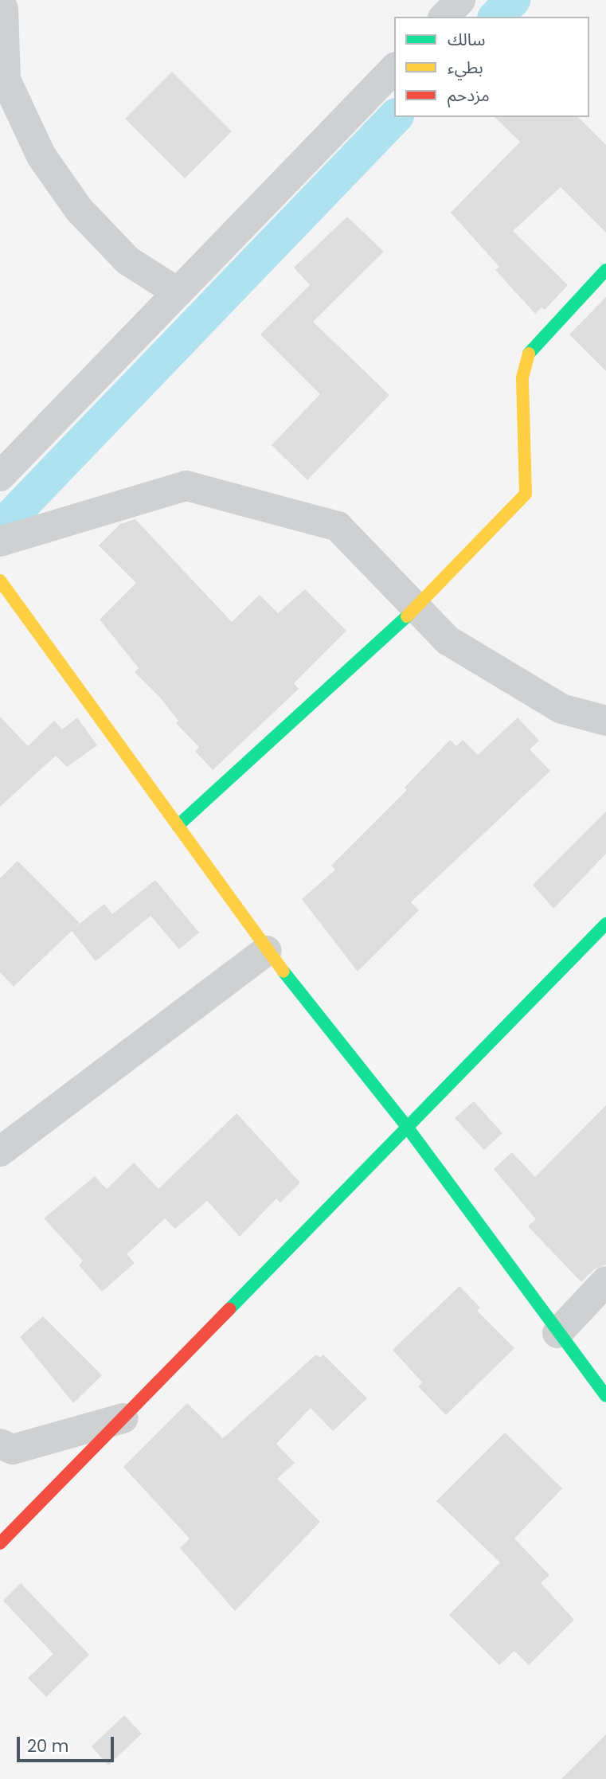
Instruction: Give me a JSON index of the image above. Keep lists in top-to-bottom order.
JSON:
{
  "legend": ["سالك", "بطيء", "مزدحم"],
  "scale_bar": "20 m"
}
